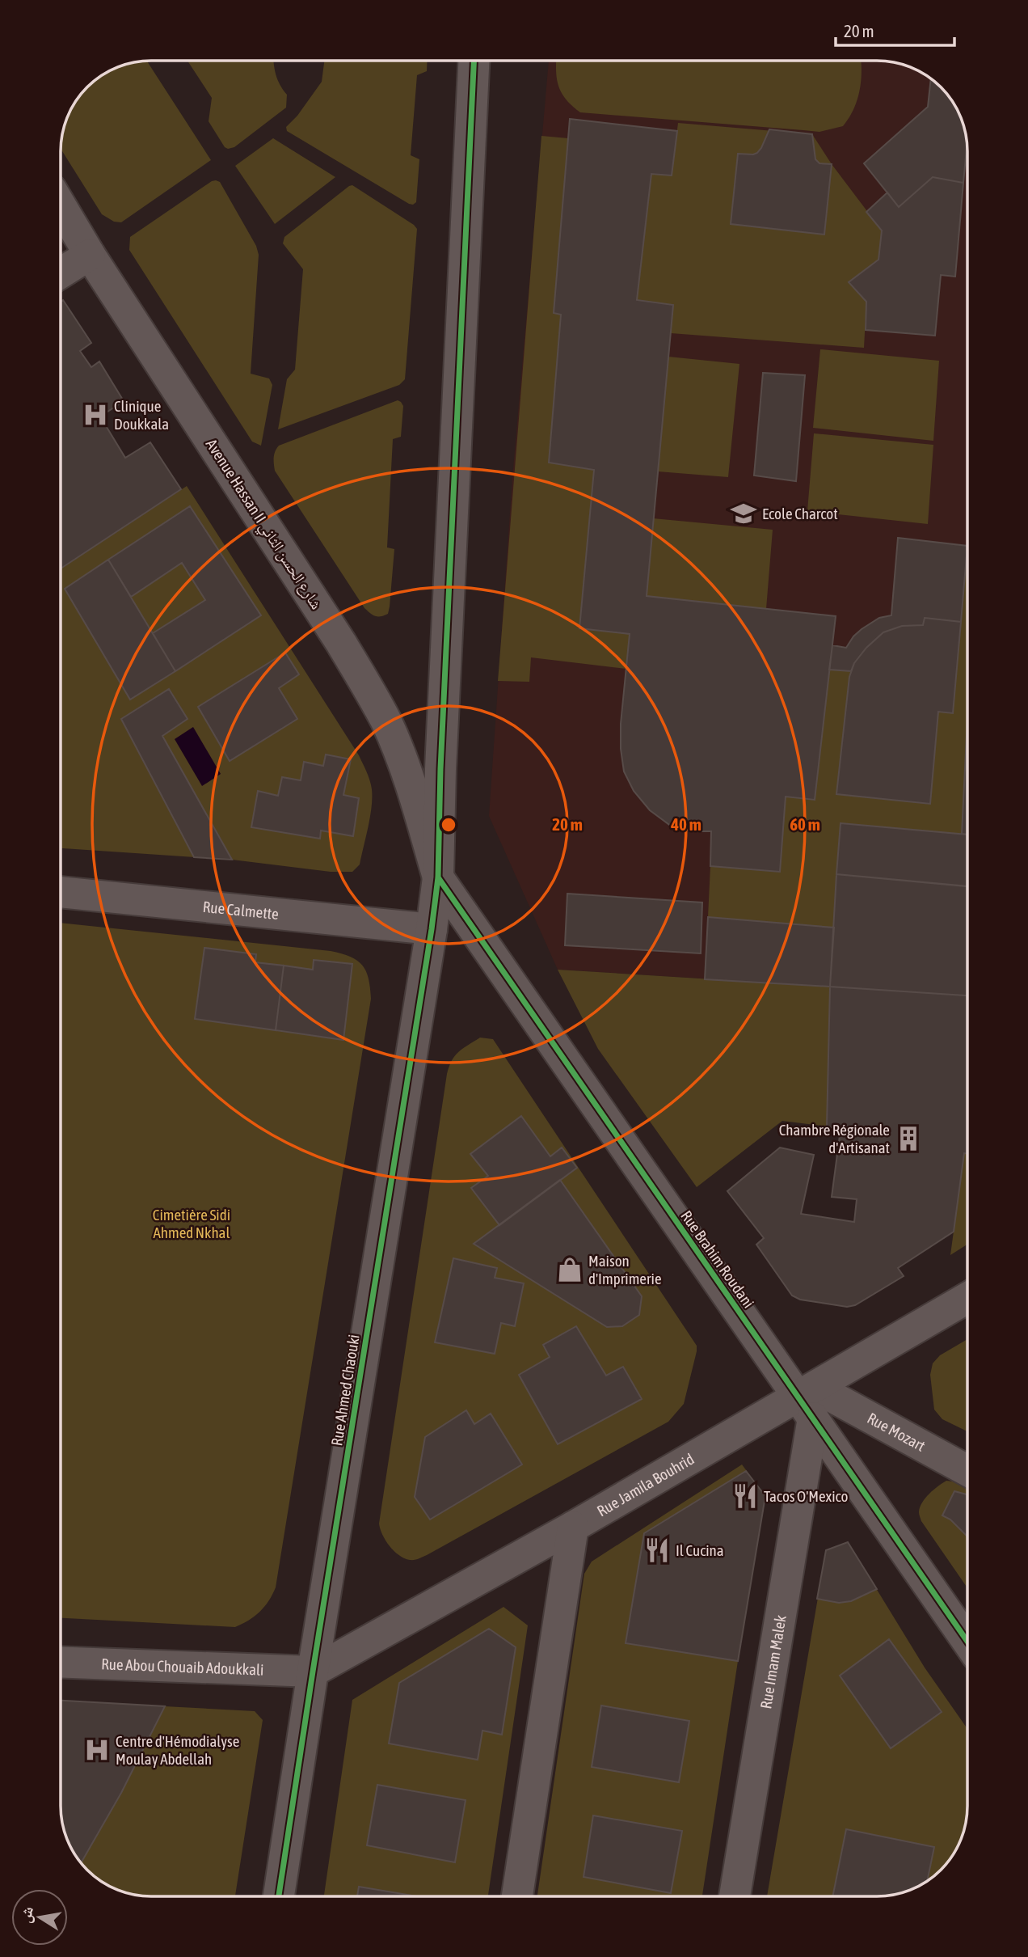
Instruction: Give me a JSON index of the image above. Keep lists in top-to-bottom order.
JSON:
{
  "streets": {
    "street": [
      "Avenue Hassan II شارع الحسن الثاني",
      "Rue Calmette",
      "Rue Brahim Roudani",
      "Rue Ahmed Chaouki",
      "Rue Mozart",
      "Rue Jamila Bouhrid",
      "Rue Imam Malek",
      "Rue Abou Chouaib Adoukkali"
    ]
  },
  "crossings": [
    ["Avenue Hassan II شارع الحسن الثاني", "Rue Brahim Roudani"],
    ["Avenue Hassan II شارع الحسن الثاني", "Rue Ahmed Chaouki"],
    ["Rue Calmette", "Rue Ahmed Chaouki"],
    ["Rue Brahim Roudani", "Rue Ahmed Chaouki"],
    ["Rue Brahim Roudani", "Rue Mozart"],
    ["Rue Brahim Roudani", "Rue Jamila Bouhrid"],
    ["Rue Brahim Roudani", "Rue Imam Malek"],
    ["Rue Ahmed Chaouki", "Rue Jamila Bouhrid"],
    ["Rue Ahmed Chaouki", "Rue Abou Chouaib Adoukkali"],
    ["Rue Mozart", "Rue Jamila Bouhrid"],
    ["Rue Mozart", "Rue Imam Malek"],
    ["Rue Jamila Bouhrid", "Rue Imam Malek"],
    ["Rue Jamila Bouhrid", "Rue Abou Chouaib Adoukkali"]
  ],
  "parks": ["Cimetière Sidi Ahmed Nkhal"],
  "places": {
    "hospital": ["Clinique Doukkala", "Centre d'Hémodialyse Moulay Abdellah"],
    "school or university": ["Ecole Charcot"],
    "building": ["Chambre Régionale d'Artisanat"],
    "shop": ["Maison d'Imprimerie"],
    "restaurant": ["Tacos O'Mexico", "Il Cucina"]
  },
  "scale_bar": "20 m",
  "north": "left",
  "rings": ["20 m", "40 m", "60 m"]
}
